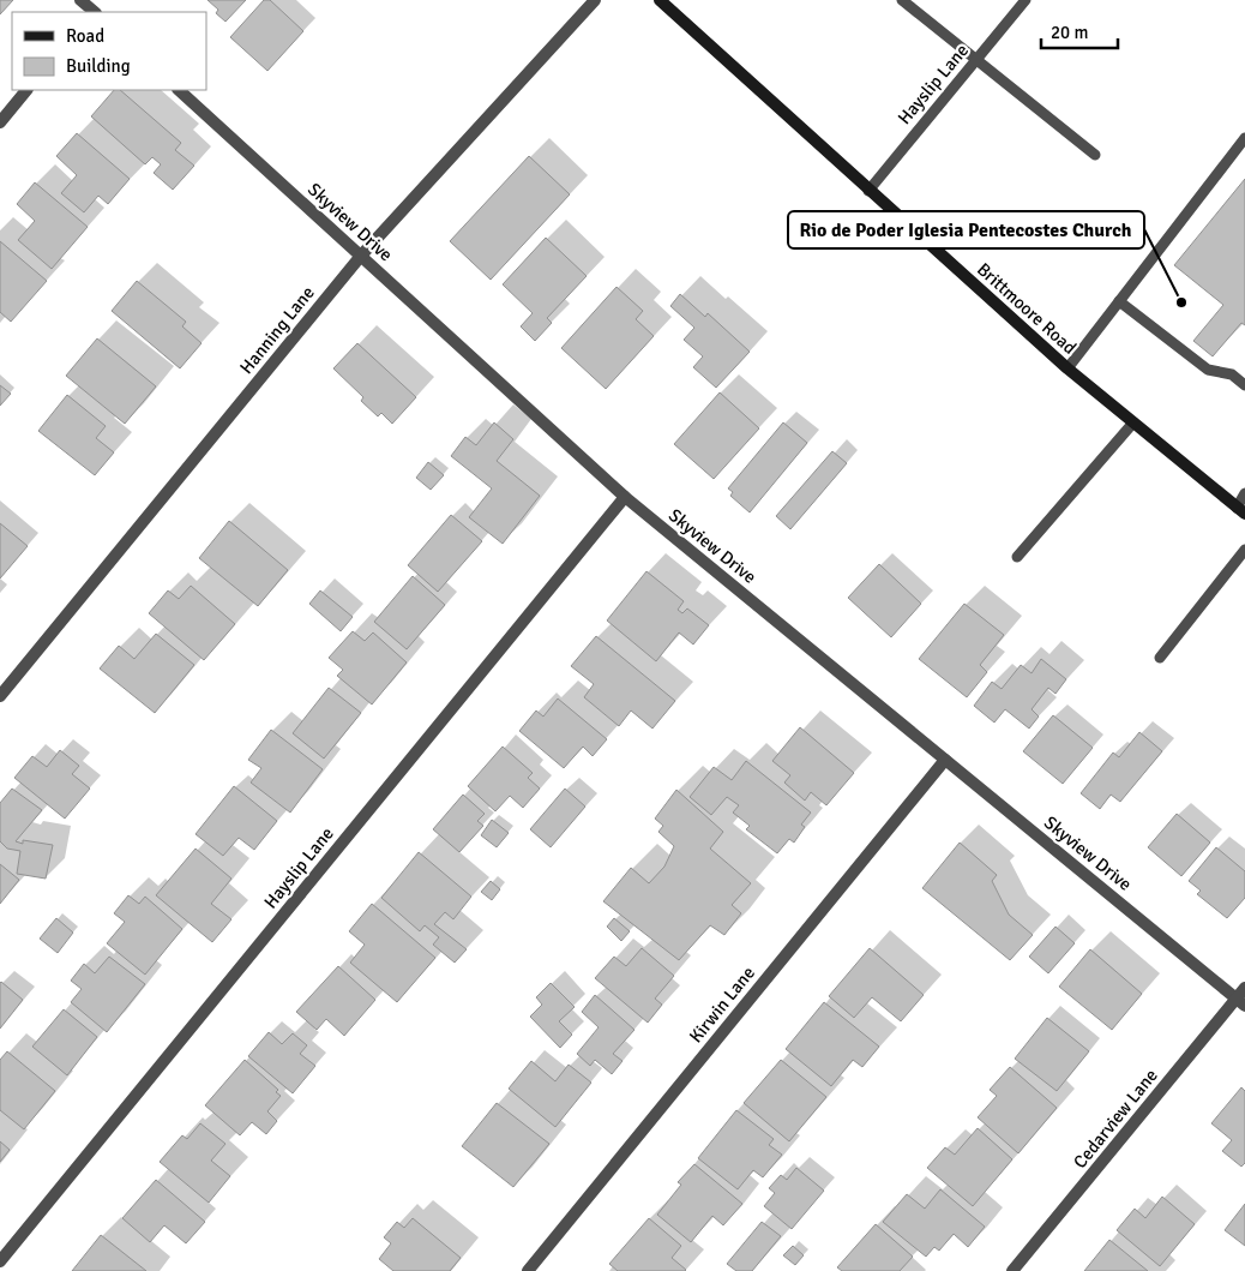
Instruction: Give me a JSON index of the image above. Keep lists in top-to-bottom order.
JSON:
{
  "streets": {
    "main road": ["Brittmoore Road"],
    "street": [
      "Hayslip Lane",
      "Skyview Drive",
      "Hanning Lane",
      "Kirwin Lane",
      "Cedarview Lane"
    ]
  },
  "crossings": [
    ["Hayslip Lane", "Skyview Drive"],
    ["Hayslip Lane", "Brittmoore Road"],
    ["Skyview Drive", "Hanning Lane"],
    ["Skyview Drive", "Kirwin Lane"],
    ["Skyview Drive", "Cedarview Lane"]
  ],
  "places": ["Rio de Poder Iglesia Pentecostes Church"],
  "legend": ["Road", "Building"],
  "scale_bar": "20 m"
}
